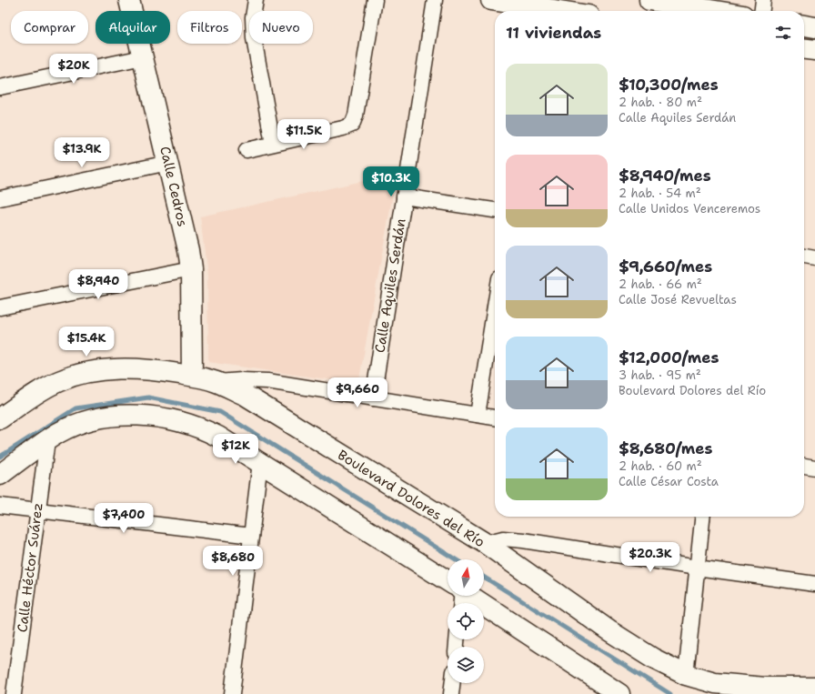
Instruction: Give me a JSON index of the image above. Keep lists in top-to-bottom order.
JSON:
{
  "streets": {
    "street": [
      "Calle Cedros",
      "Calle Aquiles Serdán",
      "Boulevard Dolores del Río",
      "Calle Héctor Suárez"
    ]
  },
  "crossings": [
    ["Calle Cedros", "Boulevard Dolores del Río"]
  ],
  "north": "top",
  "page": {
    "chip": [
      "Comprar",
      "Alquilar",
      "Filtros",
      "Nuevo"
    ],
    "heading": "11 viviendas",
    "price": [
      "$20K",
      "$11.5K",
      "$13.9K",
      "$10.3K",
      "$8,940",
      "$15.4K",
      "$9,660",
      "$12K",
      "$7,400",
      "$20.3K",
      "$8,680"
    ],
    "list": [
      {
        "name": "$10,300/mes",
        "note": "2 hab. · 80 m² · Calle Aquiles Serdán"
      },
      {
        "name": "$8,940/mes",
        "note": "2 hab. · 54 m² · Calle Unidos Venceremos"
      },
      {
        "name": "$9,660/mes",
        "note": "2 hab. · 66 m² · Calle José Revueltas"
      },
      {
        "name": "$12,000/mes",
        "note": "3 hab. · 95 m² · Boulevard Dolores del Río"
      },
      {
        "name": "$8,680/mes",
        "note": "2 hab. · 60 m² · Calle César Costa"
      }
    ]
  }
}
